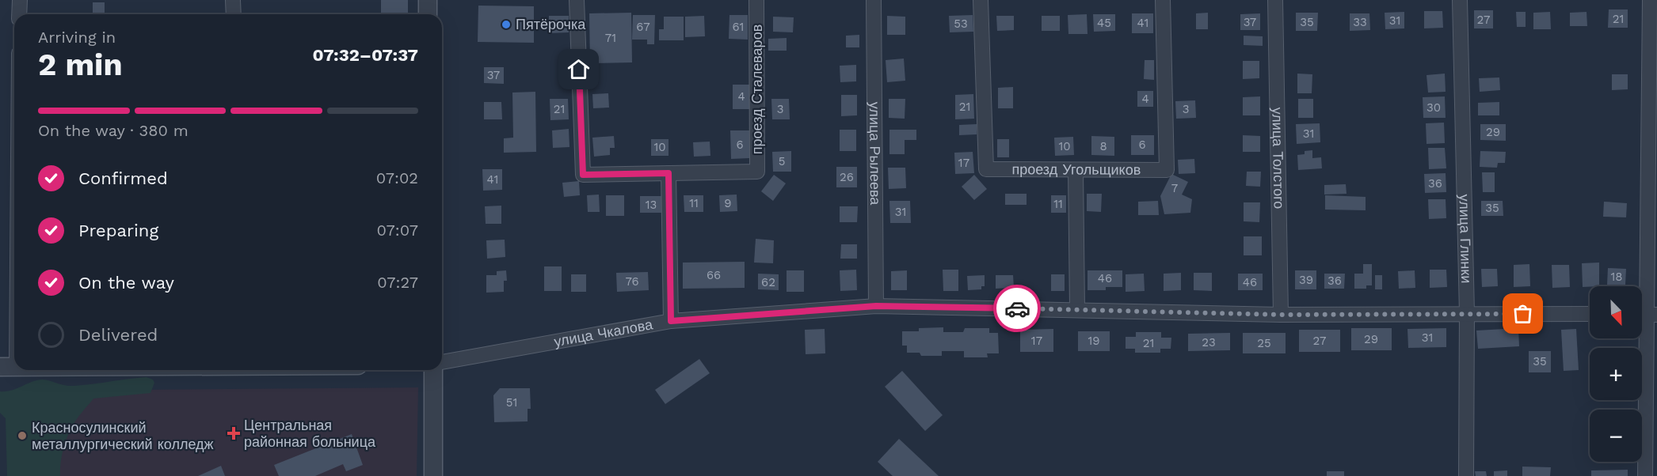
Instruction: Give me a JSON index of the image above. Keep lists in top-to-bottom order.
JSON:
{
  "streets": {
    "street": [
      "проезд Сталеваров",
      "улица Рылеева",
      "улица Толстого",
      "проезд Угольщиков",
      "улица Глинки",
      "улица Чкалова"
    ]
  },
  "crossings": [
    ["улица Рылеева", "улица Чкалова"],
    ["улица Толстого", "улица Чкалова"],
    ["улица Глинки", "улица Чкалова"]
  ],
  "places": {
    "other": ["Пятёрочка", "Красносулинский металлургический колледж"],
    "health": ["Центральная районная больница"]
  },
  "house_numbers": [
    "21",
    "27",
    "31",
    "37",
    "35",
    "33",
    "45",
    "41",
    "53",
    "67",
    "61",
    "71",
    "37",
    "4",
    "4",
    "21",
    "30",
    "21",
    "3",
    "3",
    "29",
    "31",
    "6",
    "6",
    "10",
    "8",
    "10",
    "5",
    "17",
    "26",
    "41",
    "36",
    "7",
    "11",
    "9",
    "11",
    "13",
    "35",
    "31",
    "66",
    "18",
    "46",
    "39",
    "36",
    "76",
    "62",
    "46",
    "31",
    "29",
    "17",
    "19",
    "27",
    "23",
    "21",
    "25",
    "35",
    "51"
  ],
  "north": "bottom right",
  "page": {
    "heading": ["2 min", "Arriving in", "07:32–07:37"],
    "bar": "On the way · 380 m",
    "list": [
      ["Confirmed", "07:02"],
      ["Preparing", "07:07"],
      ["On the way", "07:27"],
      "Delivered"
    ],
    "map_buttons": ["+", "−"]
  }
}
